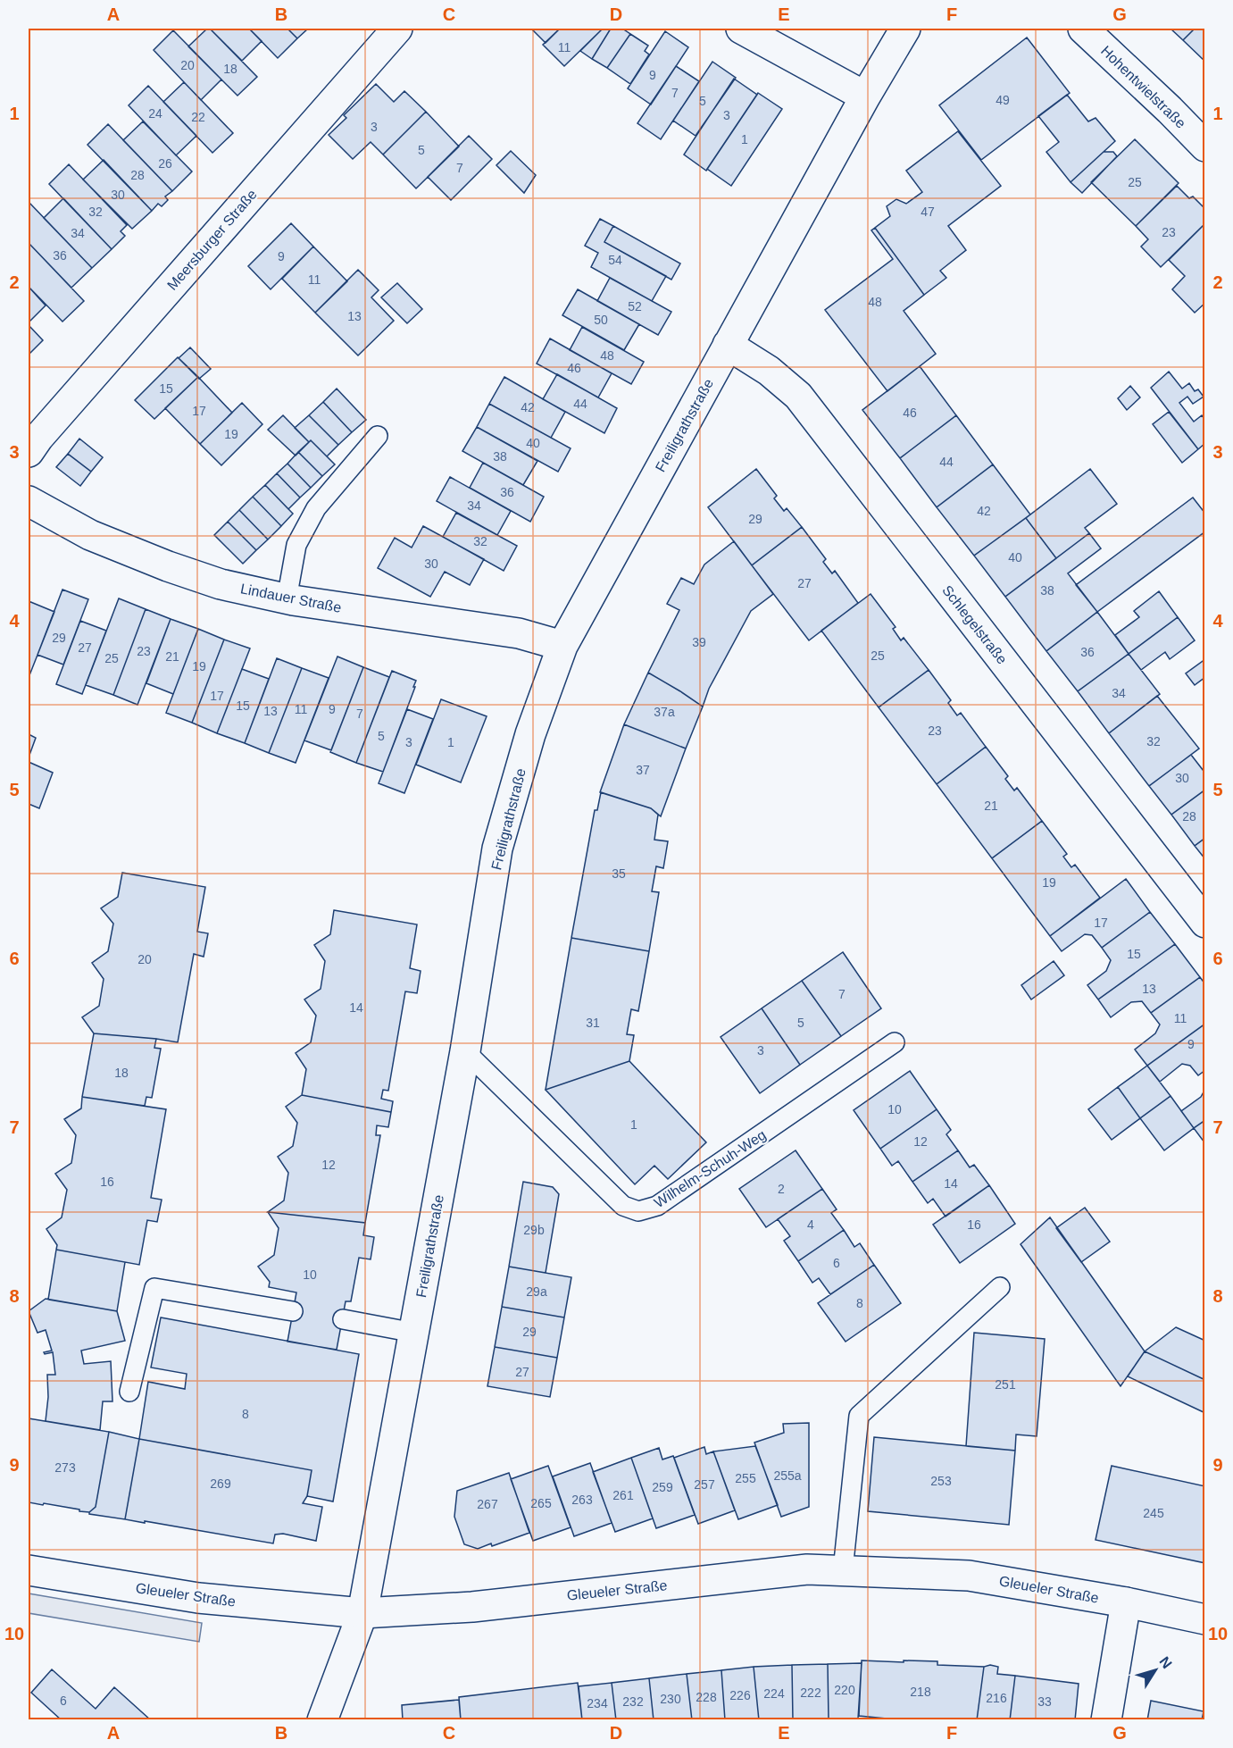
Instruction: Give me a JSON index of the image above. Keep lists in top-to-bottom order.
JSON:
{
  "streets": {
    "street": [
      "Hohentwielstraße",
      "Meersburger Straße",
      "Freiligrathstraße",
      "Lindauer Straße",
      "Schlegelstraße",
      "Gleueler Straße"
    ],
    "lane": ["Wilhelm-Schuh-Weg"]
  },
  "crossings": [
    ["Freiligrathstraße", "Lindauer Straße"],
    ["Freiligrathstraße", "Schlegelstraße"],
    ["Freiligrathstraße", "Wilhelm-Schuh-Weg"],
    ["Freiligrathstraße", "Gleueler Straße"]
  ],
  "house_numbers": [
    "11",
    "20",
    "18",
    "9",
    "7",
    "49",
    "5",
    "24",
    "3",
    "22",
    "3",
    "1",
    "5",
    "26",
    "7",
    "28",
    "25",
    "30",
    "32",
    "47",
    "23",
    "34",
    "36",
    "9",
    "54",
    "11",
    "48",
    "52",
    "13",
    "50",
    "48",
    "46",
    "15",
    "44",
    "42",
    "17",
    "46",
    "19",
    "40",
    "38",
    "44",
    "36",
    "34",
    "42",
    "29",
    "32",
    "40",
    "30",
    "27",
    "38",
    "29",
    "39",
    "27",
    "23",
    "36",
    "25",
    "21",
    "25",
    "19",
    "34",
    "17",
    "15",
    "11",
    "9",
    "13",
    "37a",
    "7",
    "23",
    "5",
    "32",
    "3",
    "1",
    "37",
    "30",
    "21",
    "28",
    "35",
    "19",
    "17",
    "15",
    "20",
    "13",
    "7",
    "14",
    "11",
    "31",
    "5",
    "9",
    "3",
    "18",
    "10",
    "1",
    "12",
    "12",
    "16",
    "14",
    "2",
    "4",
    "16",
    "29b",
    "6",
    "10",
    "29a",
    "8",
    "29",
    "27",
    "251",
    "8",
    "273",
    "255a",
    "255",
    "253",
    "269",
    "257",
    "259",
    "261",
    "263",
    "265",
    "267",
    "245",
    "220",
    "218",
    "222",
    "224",
    "226",
    "228",
    "216",
    "230",
    "6",
    "232",
    "33",
    "234"
  ],
  "north": "top right",
  "grid": {
    "columns": [
      "A",
      "B",
      "C",
      "D",
      "E",
      "F",
      "G"
    ],
    "rows": [
      "1",
      "2",
      "3",
      "4",
      "5",
      "6",
      "7",
      "8",
      "9",
      "10"
    ]
  }
}
